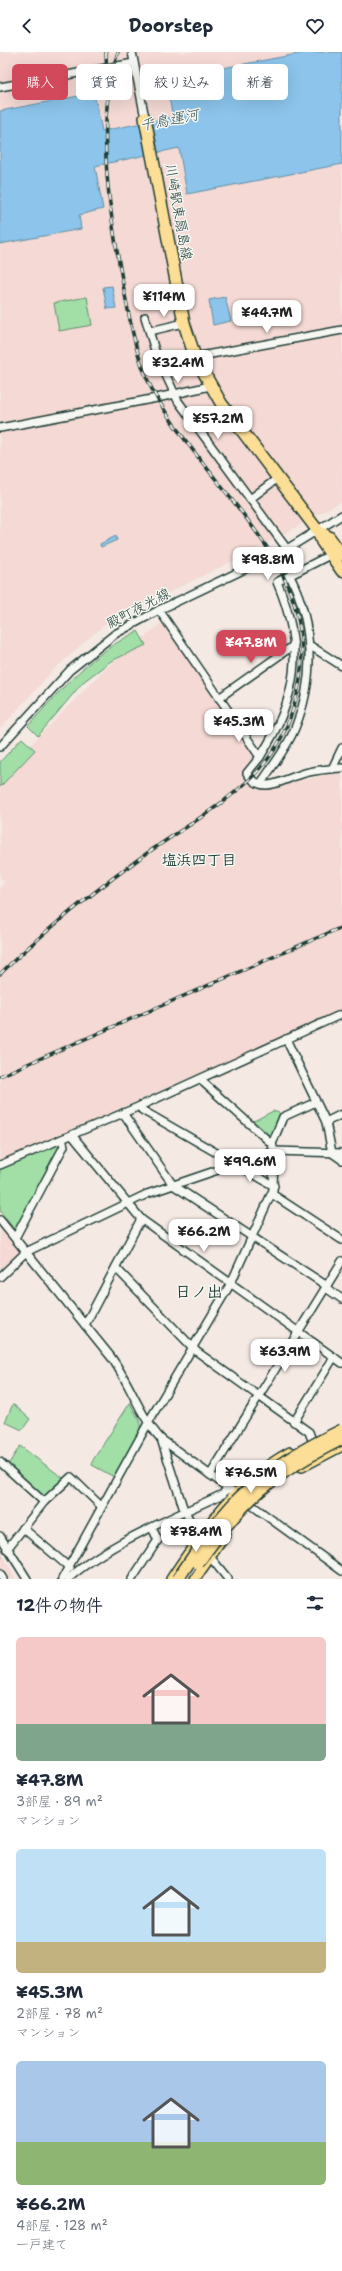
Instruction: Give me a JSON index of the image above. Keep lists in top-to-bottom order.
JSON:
{
  "streets": {
    "highway": ["川崎駅東扇島線"],
    "street": ["殿町夜光線"]
  },
  "crossings": [
    ["川崎駅東扇島線", "殿町夜光線"]
  ],
  "districts": ["塩浜四丁目", "日ノ出"],
  "water": ["千鳥運河"],
  "page": {
    "header": "Doorstep",
    "chip": [
      "購入",
      "賃貸",
      "絞り込み",
      "新着"
    ],
    "price": [
      "¥114M",
      "¥44.7M",
      "¥32.4M",
      "¥57.2M",
      "¥98.8M",
      "¥47.8M",
      "¥45.3M",
      "¥99.6M",
      "¥66.2M",
      "¥63.9M",
      "¥76.5M",
      "¥78.4M"
    ],
    "heading": "12件の物件",
    "list": [
      {
        "name": "¥47.8M",
        "note": "3部屋 · 89 m² · マンション"
      },
      {
        "name": "¥45.3M",
        "note": "2部屋 · 78 m² · マンション"
      },
      {
        "name": "¥66.2M",
        "note": "4部屋 · 128 m² · 一戸建て"
      }
    ]
  }
}
